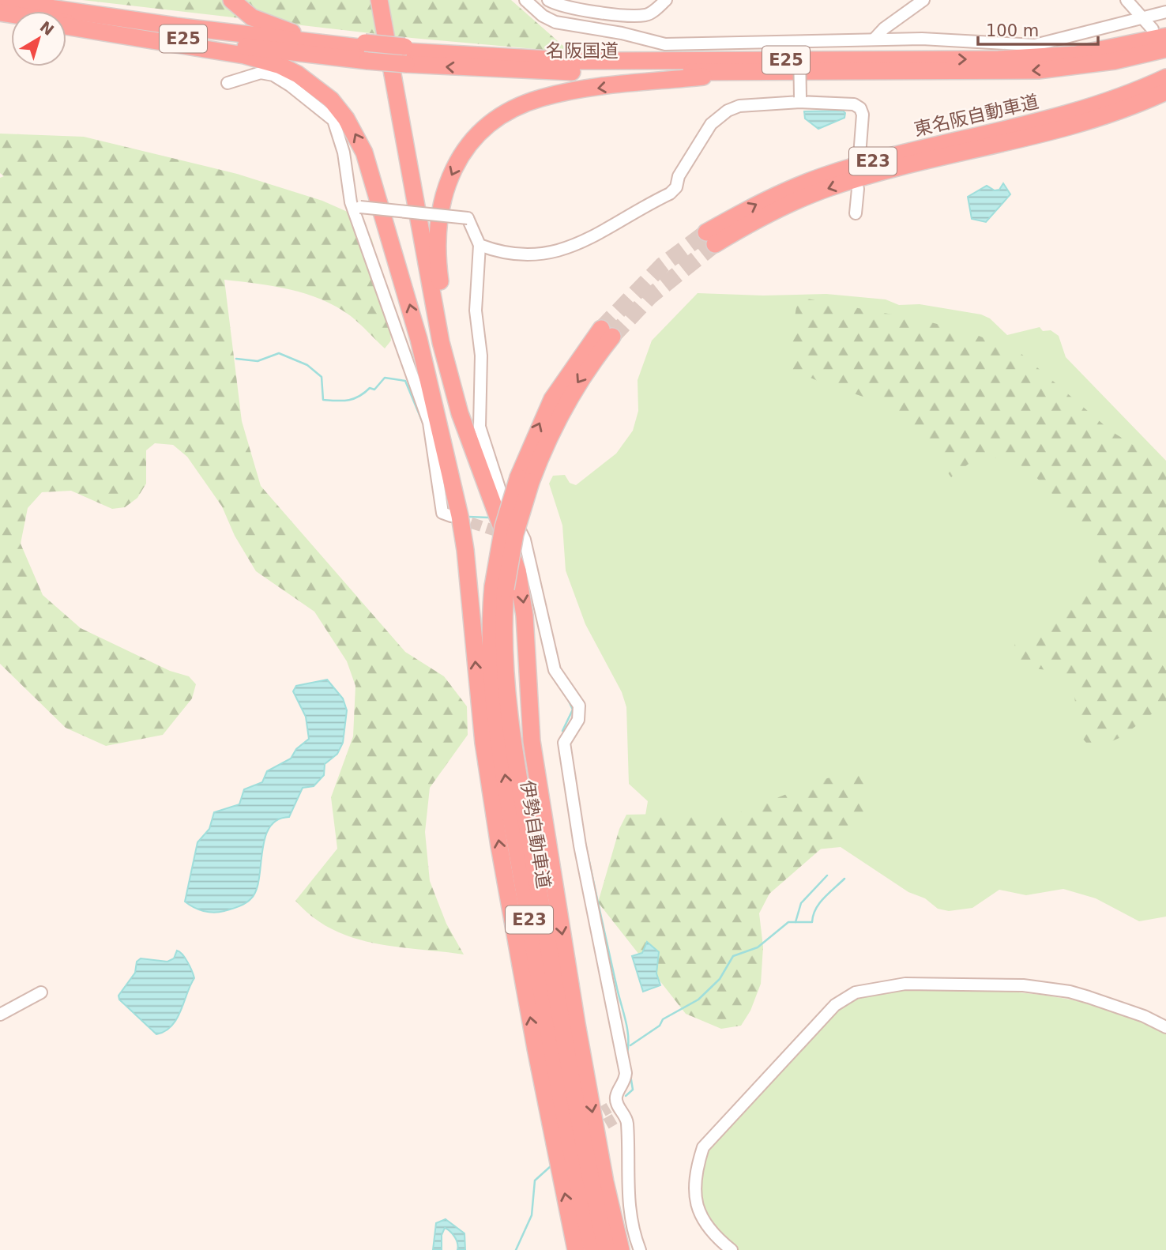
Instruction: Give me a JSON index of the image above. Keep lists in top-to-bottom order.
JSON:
{
  "streets": {
    "highway": [
      "E25",
      "名阪国道",
      "東名阪自動車道",
      "E23",
      "伊勢自動車道"
    ]
  },
  "crossings": [
    ["E23", "伊勢自動車道"]
  ],
  "scale_bar": "100 m",
  "north": "top right"
}
